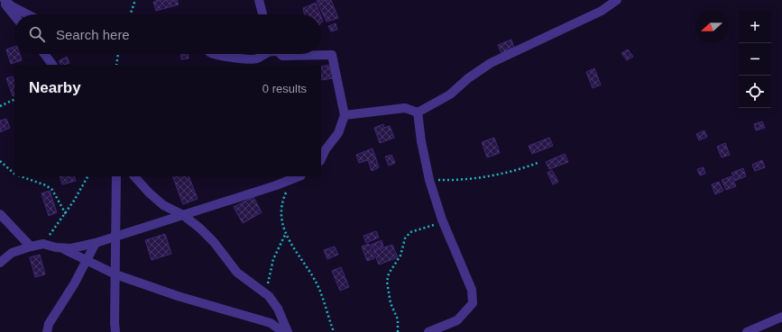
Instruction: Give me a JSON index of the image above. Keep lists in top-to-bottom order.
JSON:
{
  "north": "left",
  "page": {
    "map_buttons": ["+", "−"],
    "search": "Search here",
    "heading": ["Nearby", "0 results"]
  }
}
